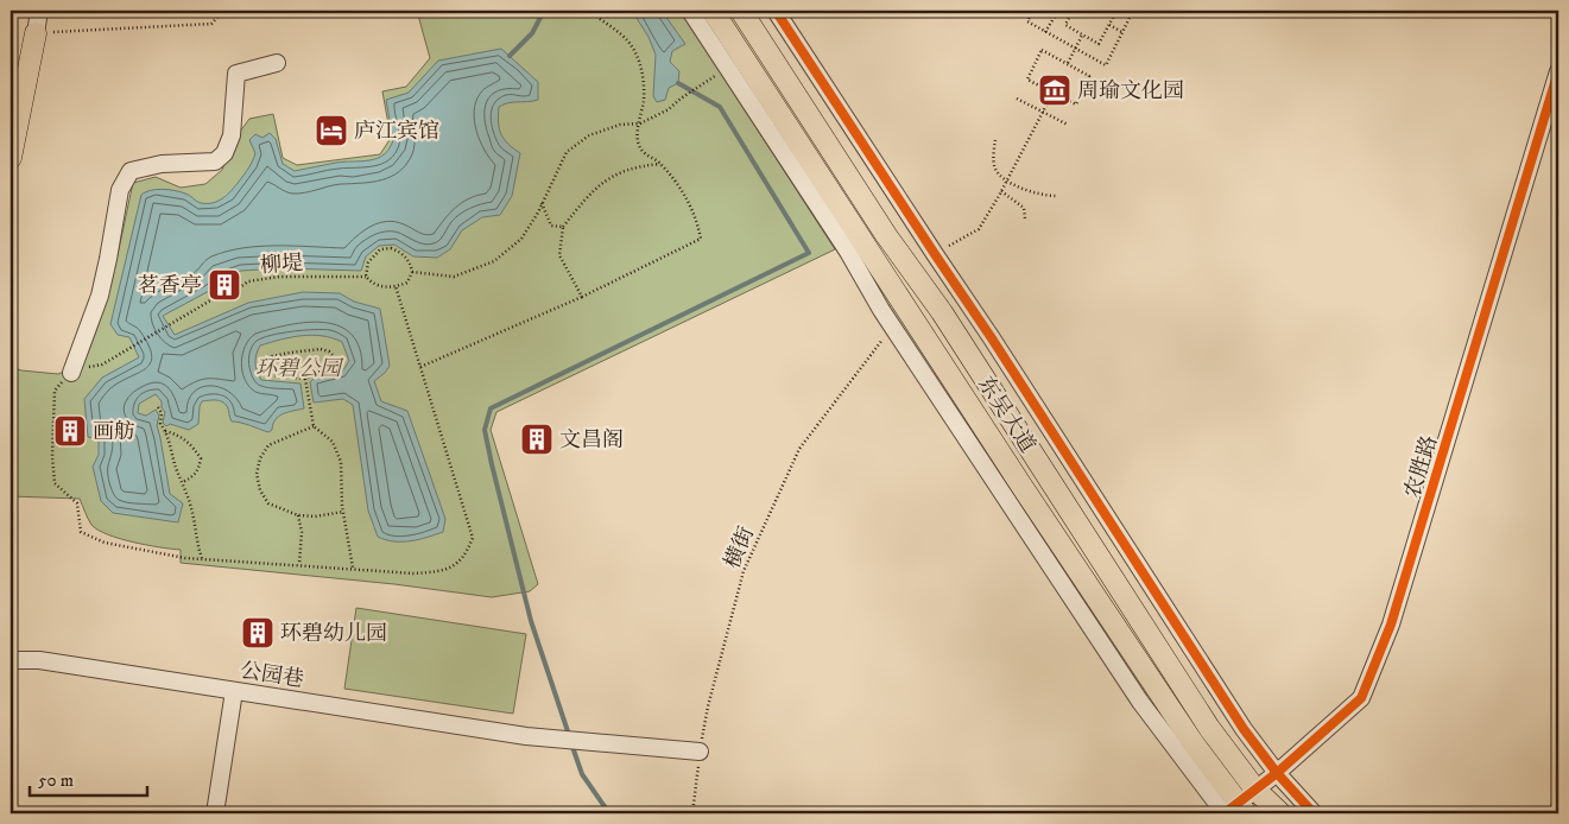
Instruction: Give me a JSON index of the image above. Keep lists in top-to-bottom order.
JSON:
{
  "streets": {
    "main road": ["东吴大道"],
    "street": ["农胜路", "公园巷"],
    "path": ["柳堤", "横街"]
  },
  "crossings": [
    ["东吴大道", "农胜路"],
    ["横街", "公园巷"]
  ],
  "parks": ["环碧公园"],
  "places": {
    "museum": ["周瑜文化园"],
    "hotel": ["庐江宾馆"],
    "building": [
      "茗香亭",
      "画舫",
      "文昌阁",
      "环碧幼儿园"
    ]
  },
  "scale_bar": "50 m"
}
